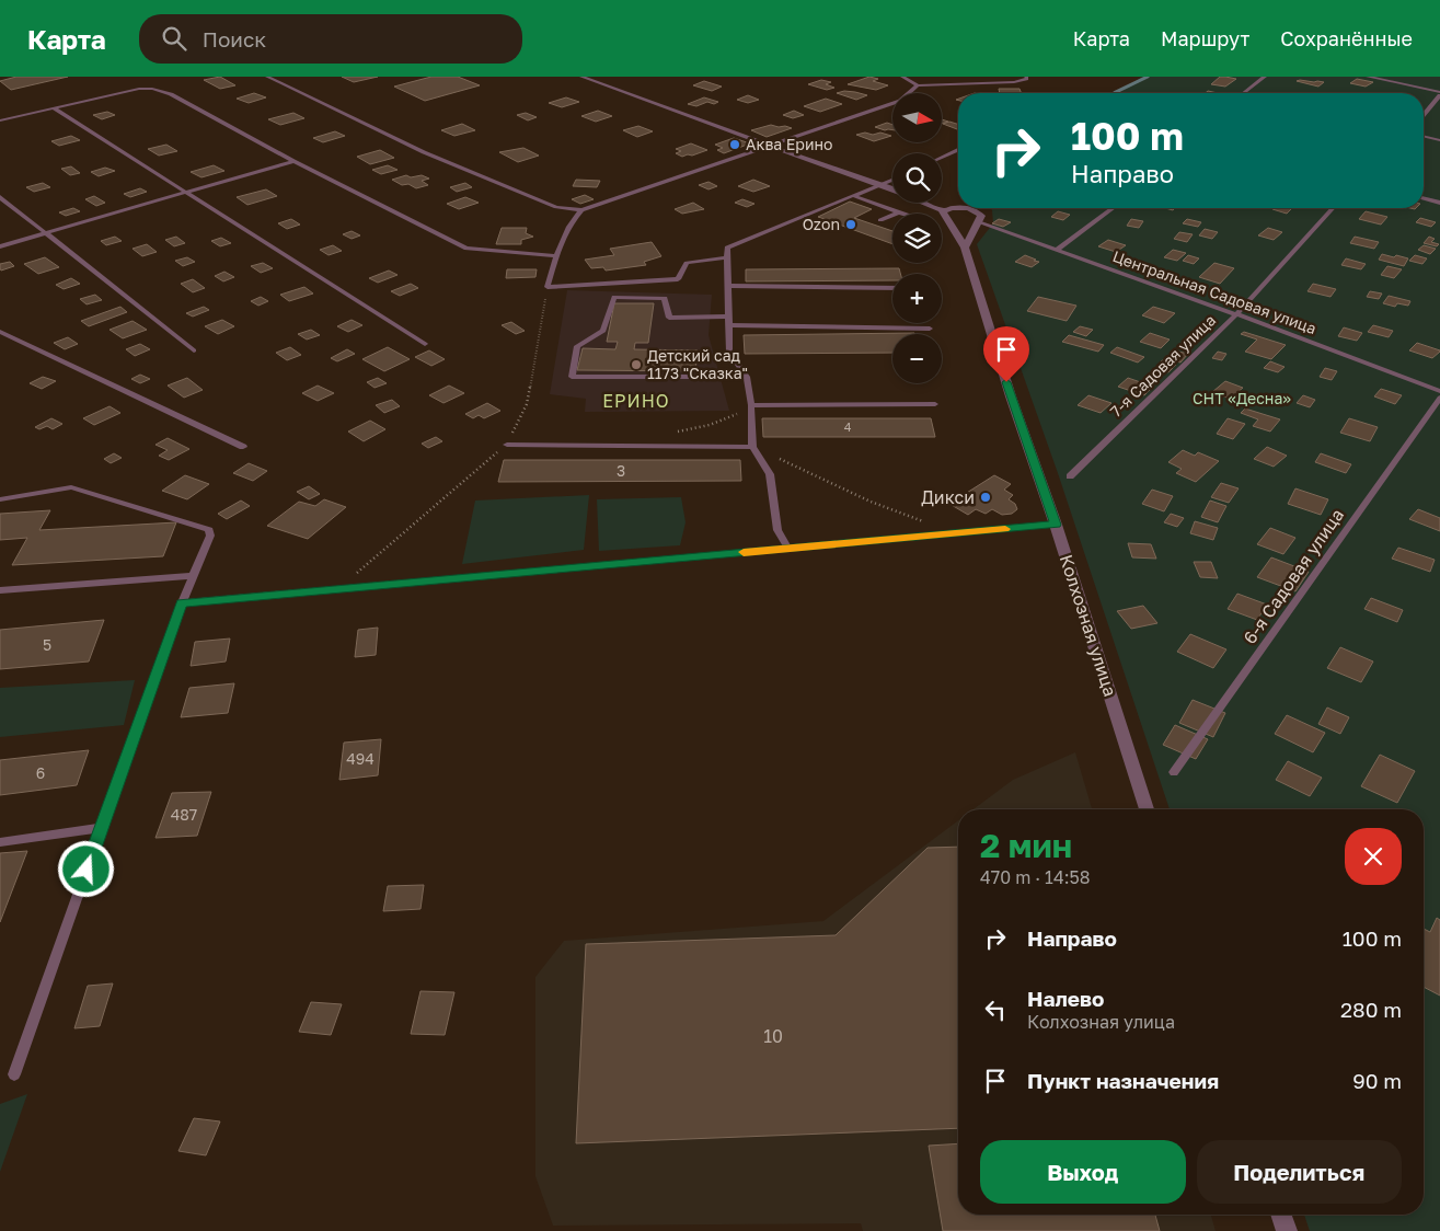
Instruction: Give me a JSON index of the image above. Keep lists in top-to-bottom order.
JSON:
{
  "streets": {
    "street": ["Колхозная улица"],
    "lane": ["Центральная Садовая улица", "7-я Садовая улица", "6-я Садовая улица"]
  },
  "crossings": [
    ["Центральная Садовая улица", "7-я Садовая улица"]
  ],
  "districts": ["ЕРИНО"],
  "parks": ["СНТ «Десна»"],
  "places": [
    "Аква Ерино",
    "Ozon",
    "Детский сад 1173 \"Сказка\"",
    "Дикси"
  ],
  "house_numbers": [
    "4",
    "3",
    "5",
    "494",
    "6",
    "487",
    "10"
  ],
  "north": "right",
  "page": {
    "header": "Карта",
    "search": "Поиск",
    "nav": ["Карта", "Маршрут", "Сохранённые"],
    "map_buttons": ["+", "−"],
    "turn": ["100 m", "Направо"],
    "heading": ["2 мин", "470 m · 14:58"],
    "list": [
      {
        "name": "Направо",
        "value": "100 m"
      },
      {
        "name": "Налево",
        "note": "Колхозная улица",
        "value": "280 m"
      },
      {
        "name": "Пункт назначения",
        "value": "90 m"
      }
    ],
    "buttons": ["Выход", "Поделиться"]
  }
}
